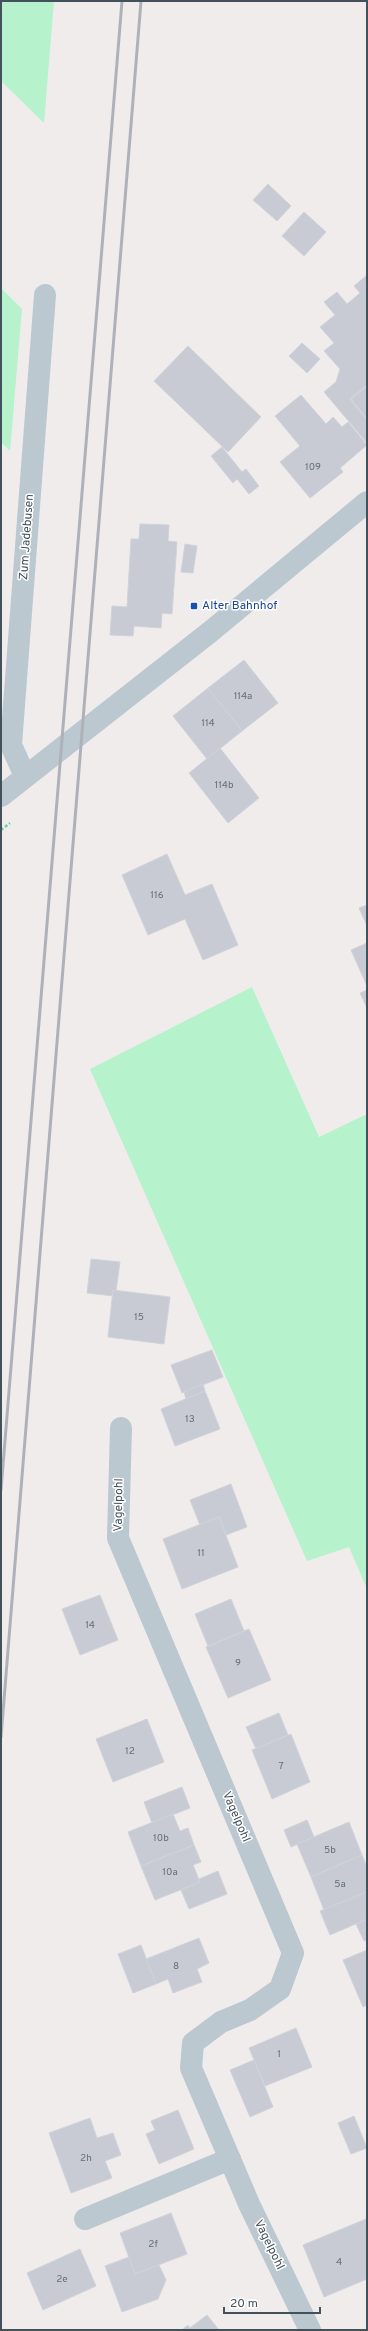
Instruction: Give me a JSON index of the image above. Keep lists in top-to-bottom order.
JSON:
{
  "streets": {
    "street": ["Zum Jadebusen", "Vagelpohl"]
  },
  "places": {
    "transit": ["Alter Bahnhof"]
  },
  "house_numbers": [
    "109",
    "114a",
    "114",
    "114b",
    "116",
    "15",
    "13",
    "11",
    "14",
    "9",
    "12",
    "7",
    "10b",
    "5b",
    "10a",
    "5a",
    "8",
    "1",
    "2h",
    "2f",
    "4",
    "2e"
  ],
  "scale_bar": "20 m"
}
